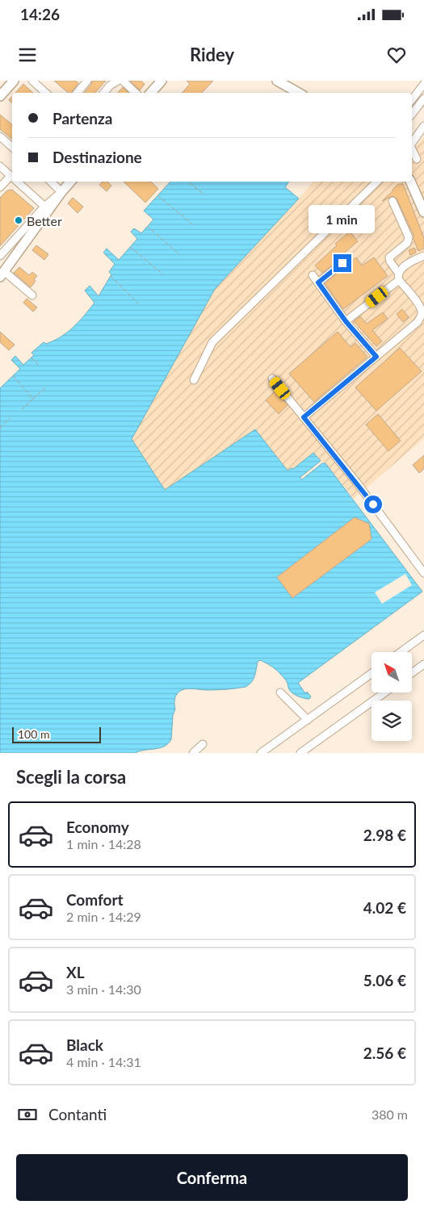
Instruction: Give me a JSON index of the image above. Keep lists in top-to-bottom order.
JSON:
{
  "places": ["Better"],
  "scale_bar": "100 m",
  "north": "top left",
  "page": {
    "status": "14:26",
    "header": "Ridey",
    "banner": ["Partenza", "Destinazione"],
    "bubble": "1 min",
    "scale": "100 m",
    "heading": "Scegli la corsa",
    "list": [
      {
        "name": "Economy",
        "note": "1 min · 14:28",
        "value": "2.98 €"
      },
      {
        "name": "Comfort",
        "note": "2 min · 14:29",
        "value": "4.02 €"
      },
      {
        "name": "XL",
        "note": "3 min · 14:30",
        "value": "5.06 €"
      },
      {
        "name": "Black",
        "note": "4 min · 14:31",
        "value": "2.56 €"
      }
    ],
    "pay": ["Contanti", "380 m"],
    "buttons": "Conferma"
  }
}
